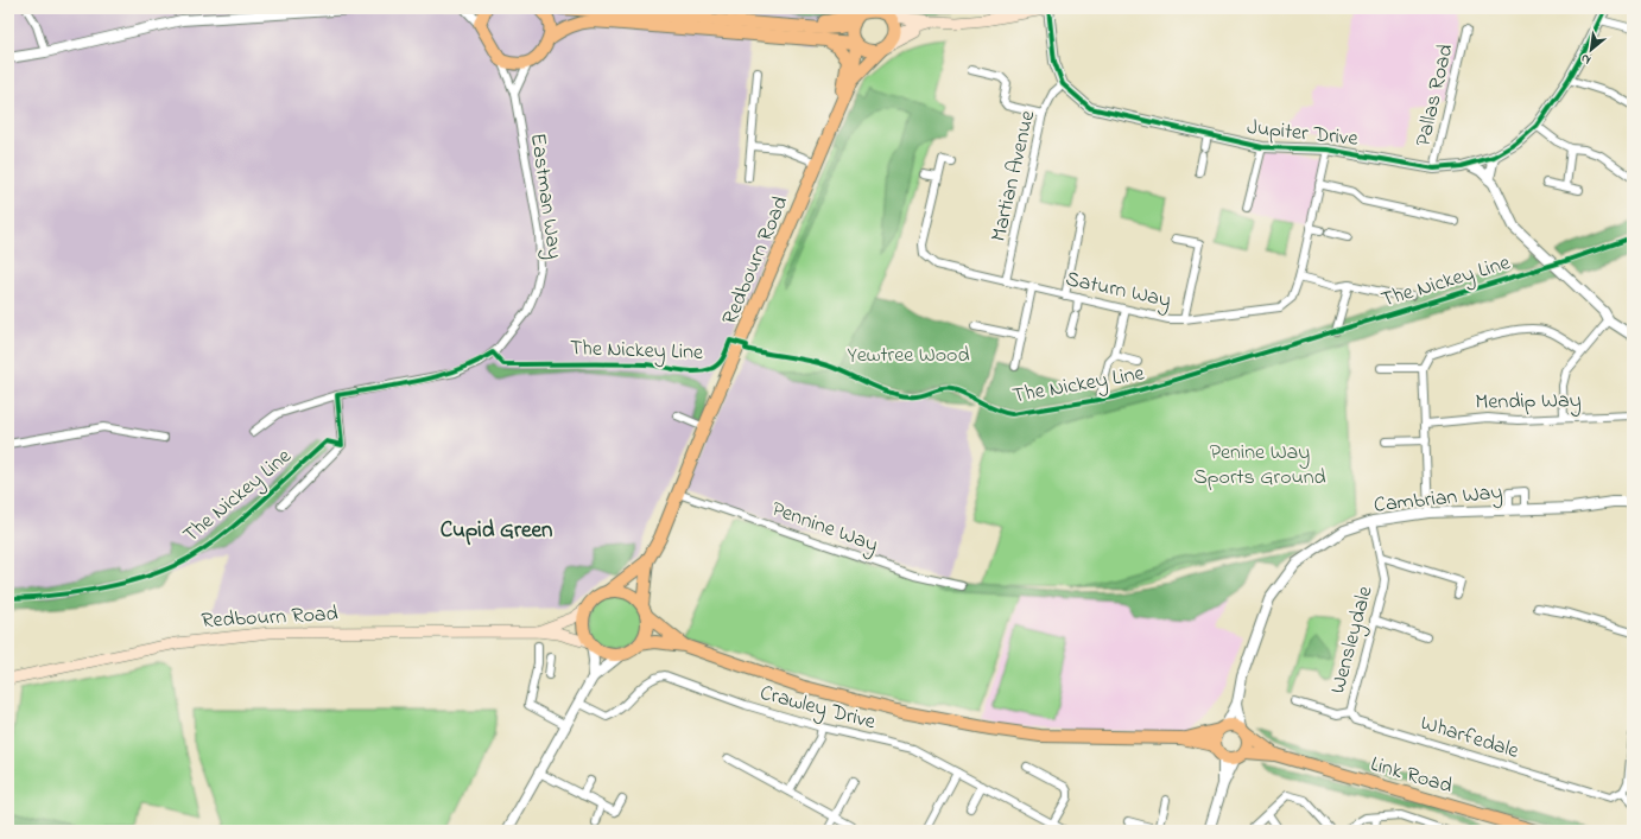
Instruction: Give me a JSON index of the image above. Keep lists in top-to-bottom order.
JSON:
{
  "streets": {
    "main road": ["Redbourn Road", "Link Road"],
    "street": [
      "Pallas Road",
      "Jupiter Drive",
      "Martian Avenue",
      "Eastman Way",
      "Saturn Way",
      "Mendip Way",
      "Cambrian Way",
      "Pennine Way",
      "Wensleydale",
      "Crawley Drive",
      "Wharfedale"
    ],
    "cycle path": ["The Nickey Line"]
  },
  "crossings": [
    ["Pallas Road", "Jupiter Drive"],
    ["Jupiter Drive", "Martian Avenue"],
    ["Jupiter Drive", "Saturn Way"],
    ["Martian Avenue", "Saturn Way"],
    ["Redbourn Road", "Pennine Way"],
    ["Cambrian Way", "Wensleydale"],
    ["Cambrian Way", "Link Road"],
    ["Wensleydale", "Wharfedale"]
  ],
  "districts": ["Cupid Green"],
  "parks": ["Yewtree Wood", "Penine Way Sports Ground"],
  "north": "bottom left"
}
